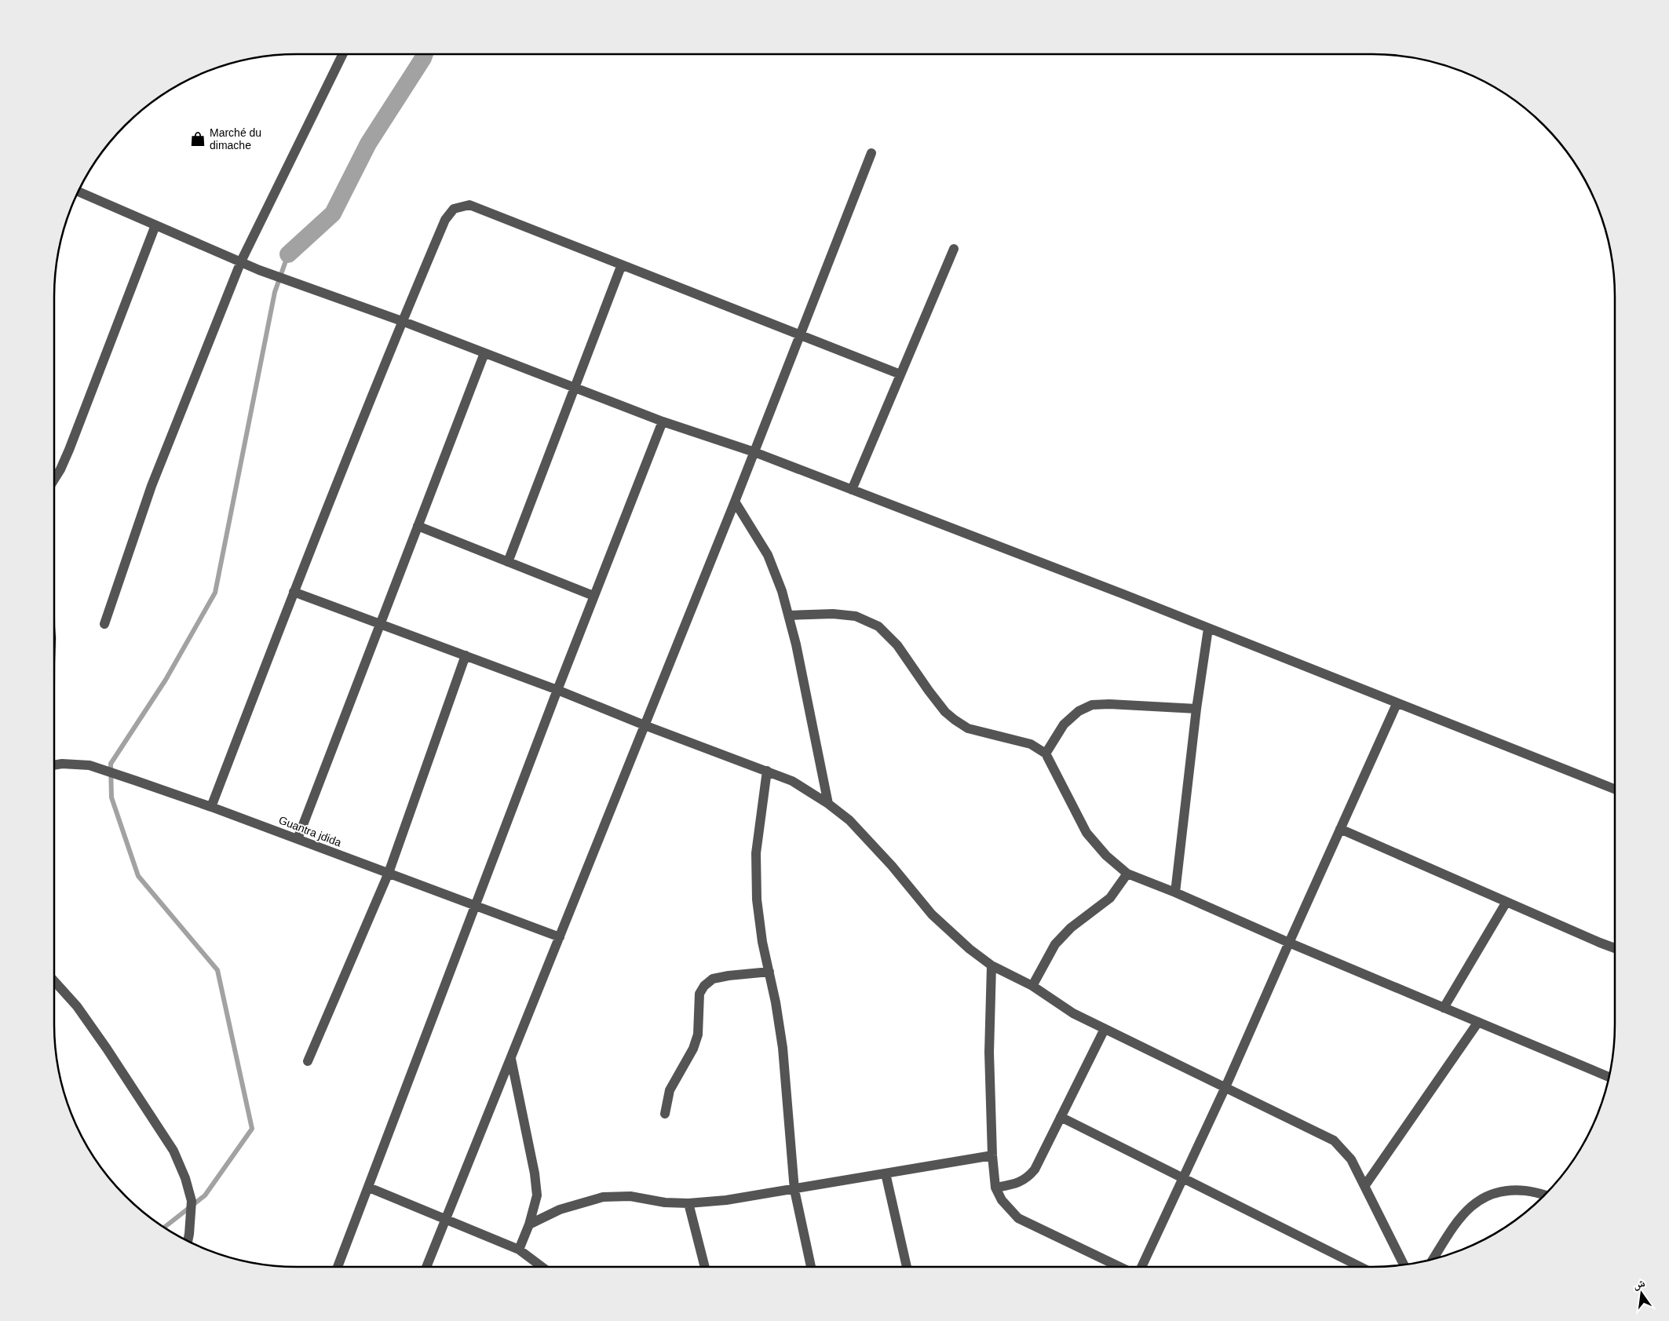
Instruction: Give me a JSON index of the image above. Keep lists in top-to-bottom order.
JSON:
{
  "streets": {
    "street": ["Guantra jdida"]
  },
  "places": {
    "shop": ["Marché du dimache"]
  },
  "north": "top"
}
